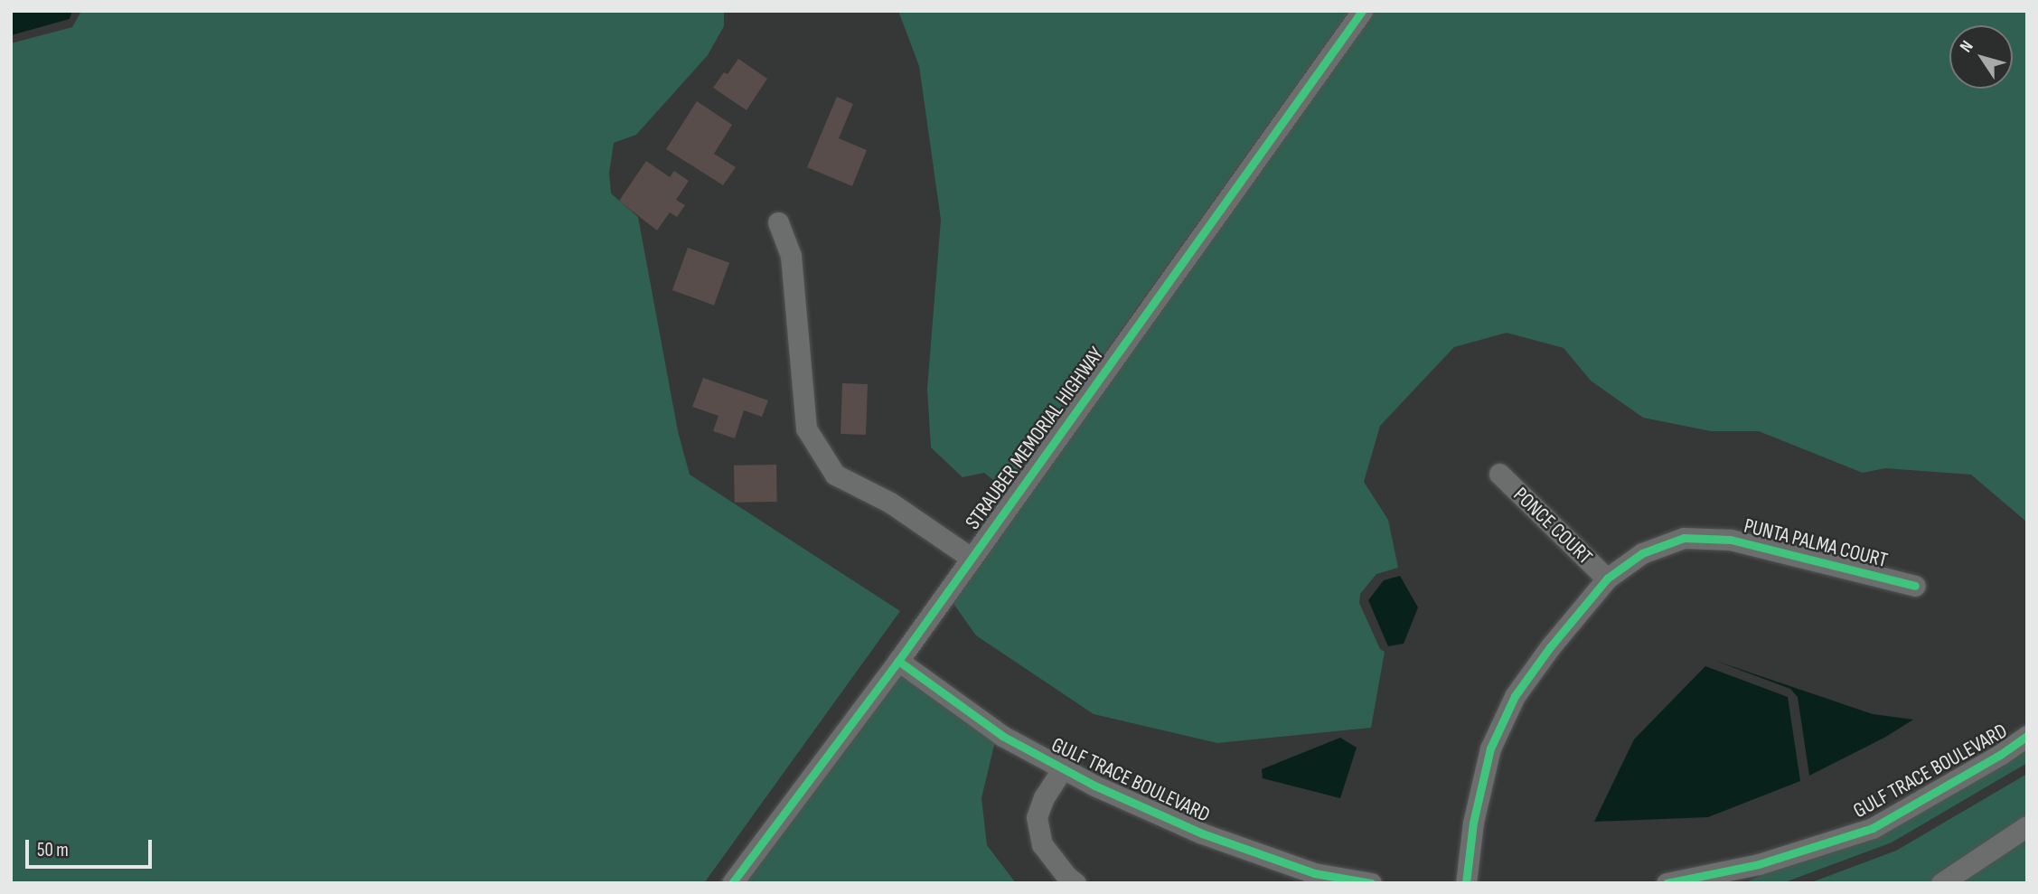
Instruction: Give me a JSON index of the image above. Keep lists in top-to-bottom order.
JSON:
{
  "streets": {
    "street": [
      "STRAUBER MEMORIAL HIGHWAY",
      "PONCE COURT",
      "PUNTA PALMA COURT",
      "GULF TRACE BOULEVARD"
    ]
  },
  "crossings": [
    ["STRAUBER MEMORIAL HIGHWAY", "GULF TRACE BOULEVARD"],
    ["PONCE COURT", "PUNTA PALMA COURT"]
  ],
  "scale_bar": "50 m",
  "north": "top left"
}
